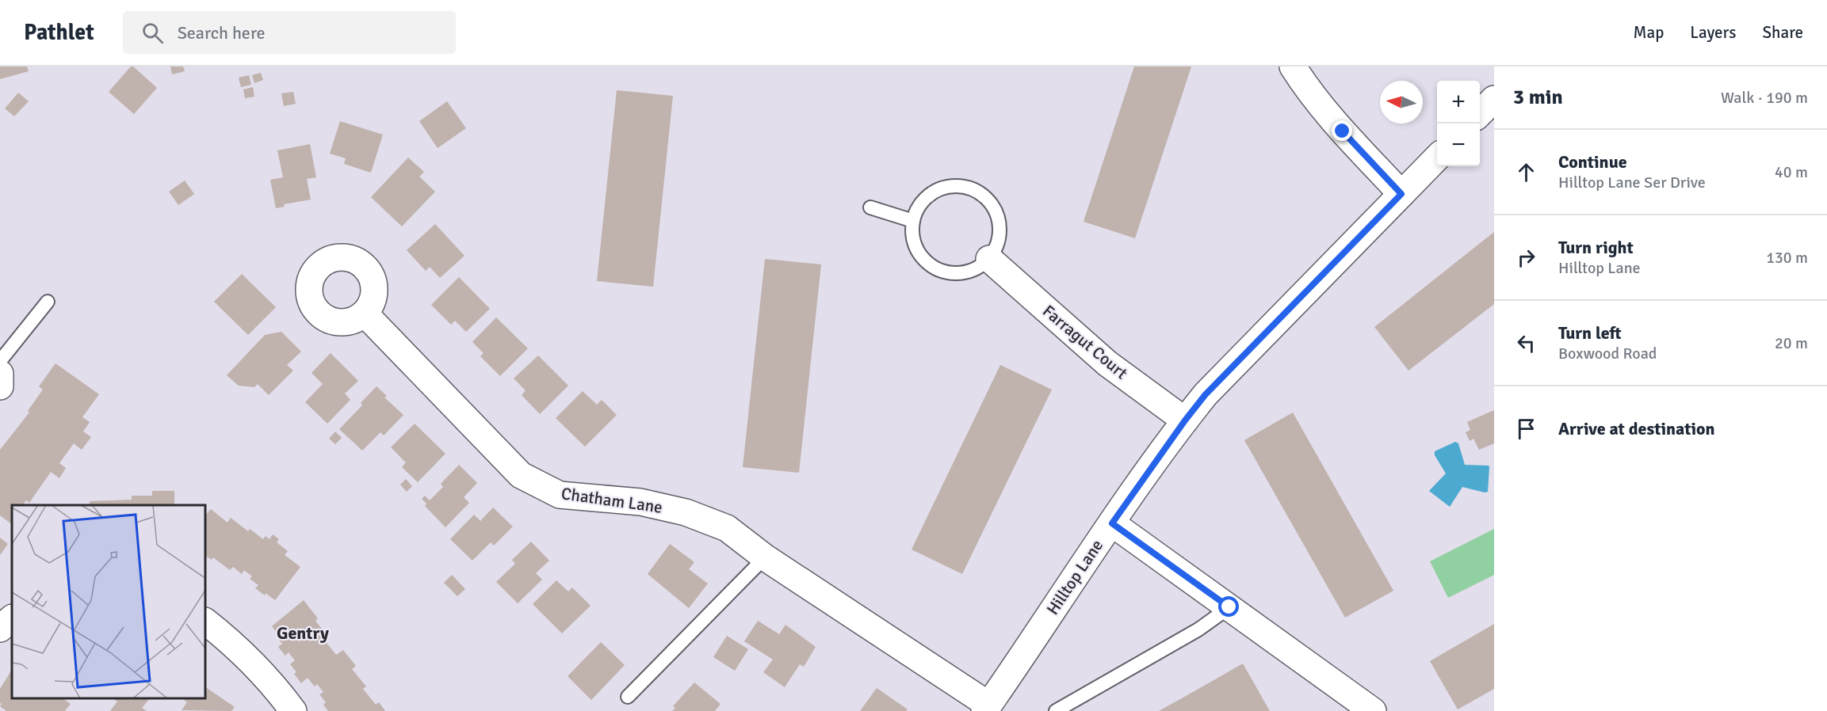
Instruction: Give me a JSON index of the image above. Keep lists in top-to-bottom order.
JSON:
{
  "streets": {
    "street": ["Farragut Court", "Chatham Lane", "Hilltop Lane"]
  },
  "crossings": [
    ["Farragut Court", "Hilltop Lane"],
    ["Chatham Lane", "Hilltop Lane"]
  ],
  "districts": ["Gentry"],
  "north": "left",
  "page": {
    "header": "Pathlet",
    "search": "Search here",
    "nav": ["Map", "Layers", "Share"],
    "heading": ["3 min", "Walk · 190 m"],
    "map_buttons": ["+", "−"],
    "list": [
      ["Continue", "Hilltop Lane Ser Drive", "40 m"],
      ["Turn right", "Hilltop Lane", "130 m"],
      ["Turn left", "Boxwood Road", "20 m"],
      "Arrive at destination"
    ]
  }
}
